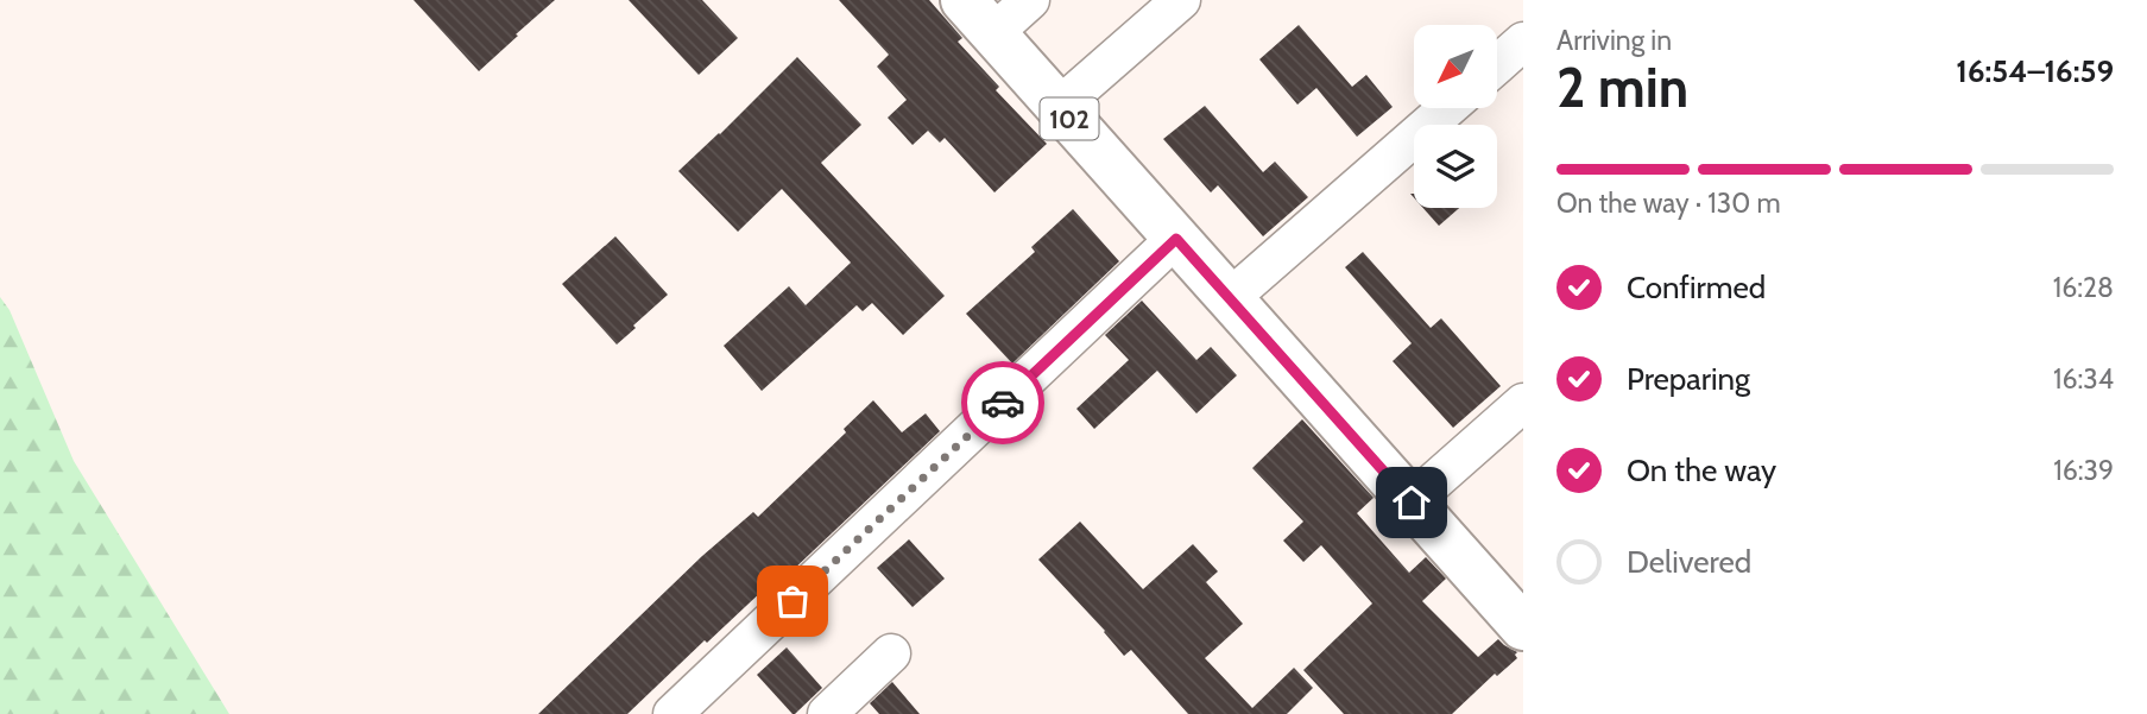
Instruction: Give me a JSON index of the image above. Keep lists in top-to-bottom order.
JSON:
{
  "streets": {
    "highway": ["102"]
  },
  "north": "bottom left",
  "page": {
    "heading": ["2 min", "Arriving in", "16:54–16:59"],
    "bar": "On the way · 130 m",
    "list": [
      ["Confirmed", "16:28"],
      ["Preparing", "16:34"],
      ["On the way", "16:39"],
      "Delivered"
    ]
  }
}
